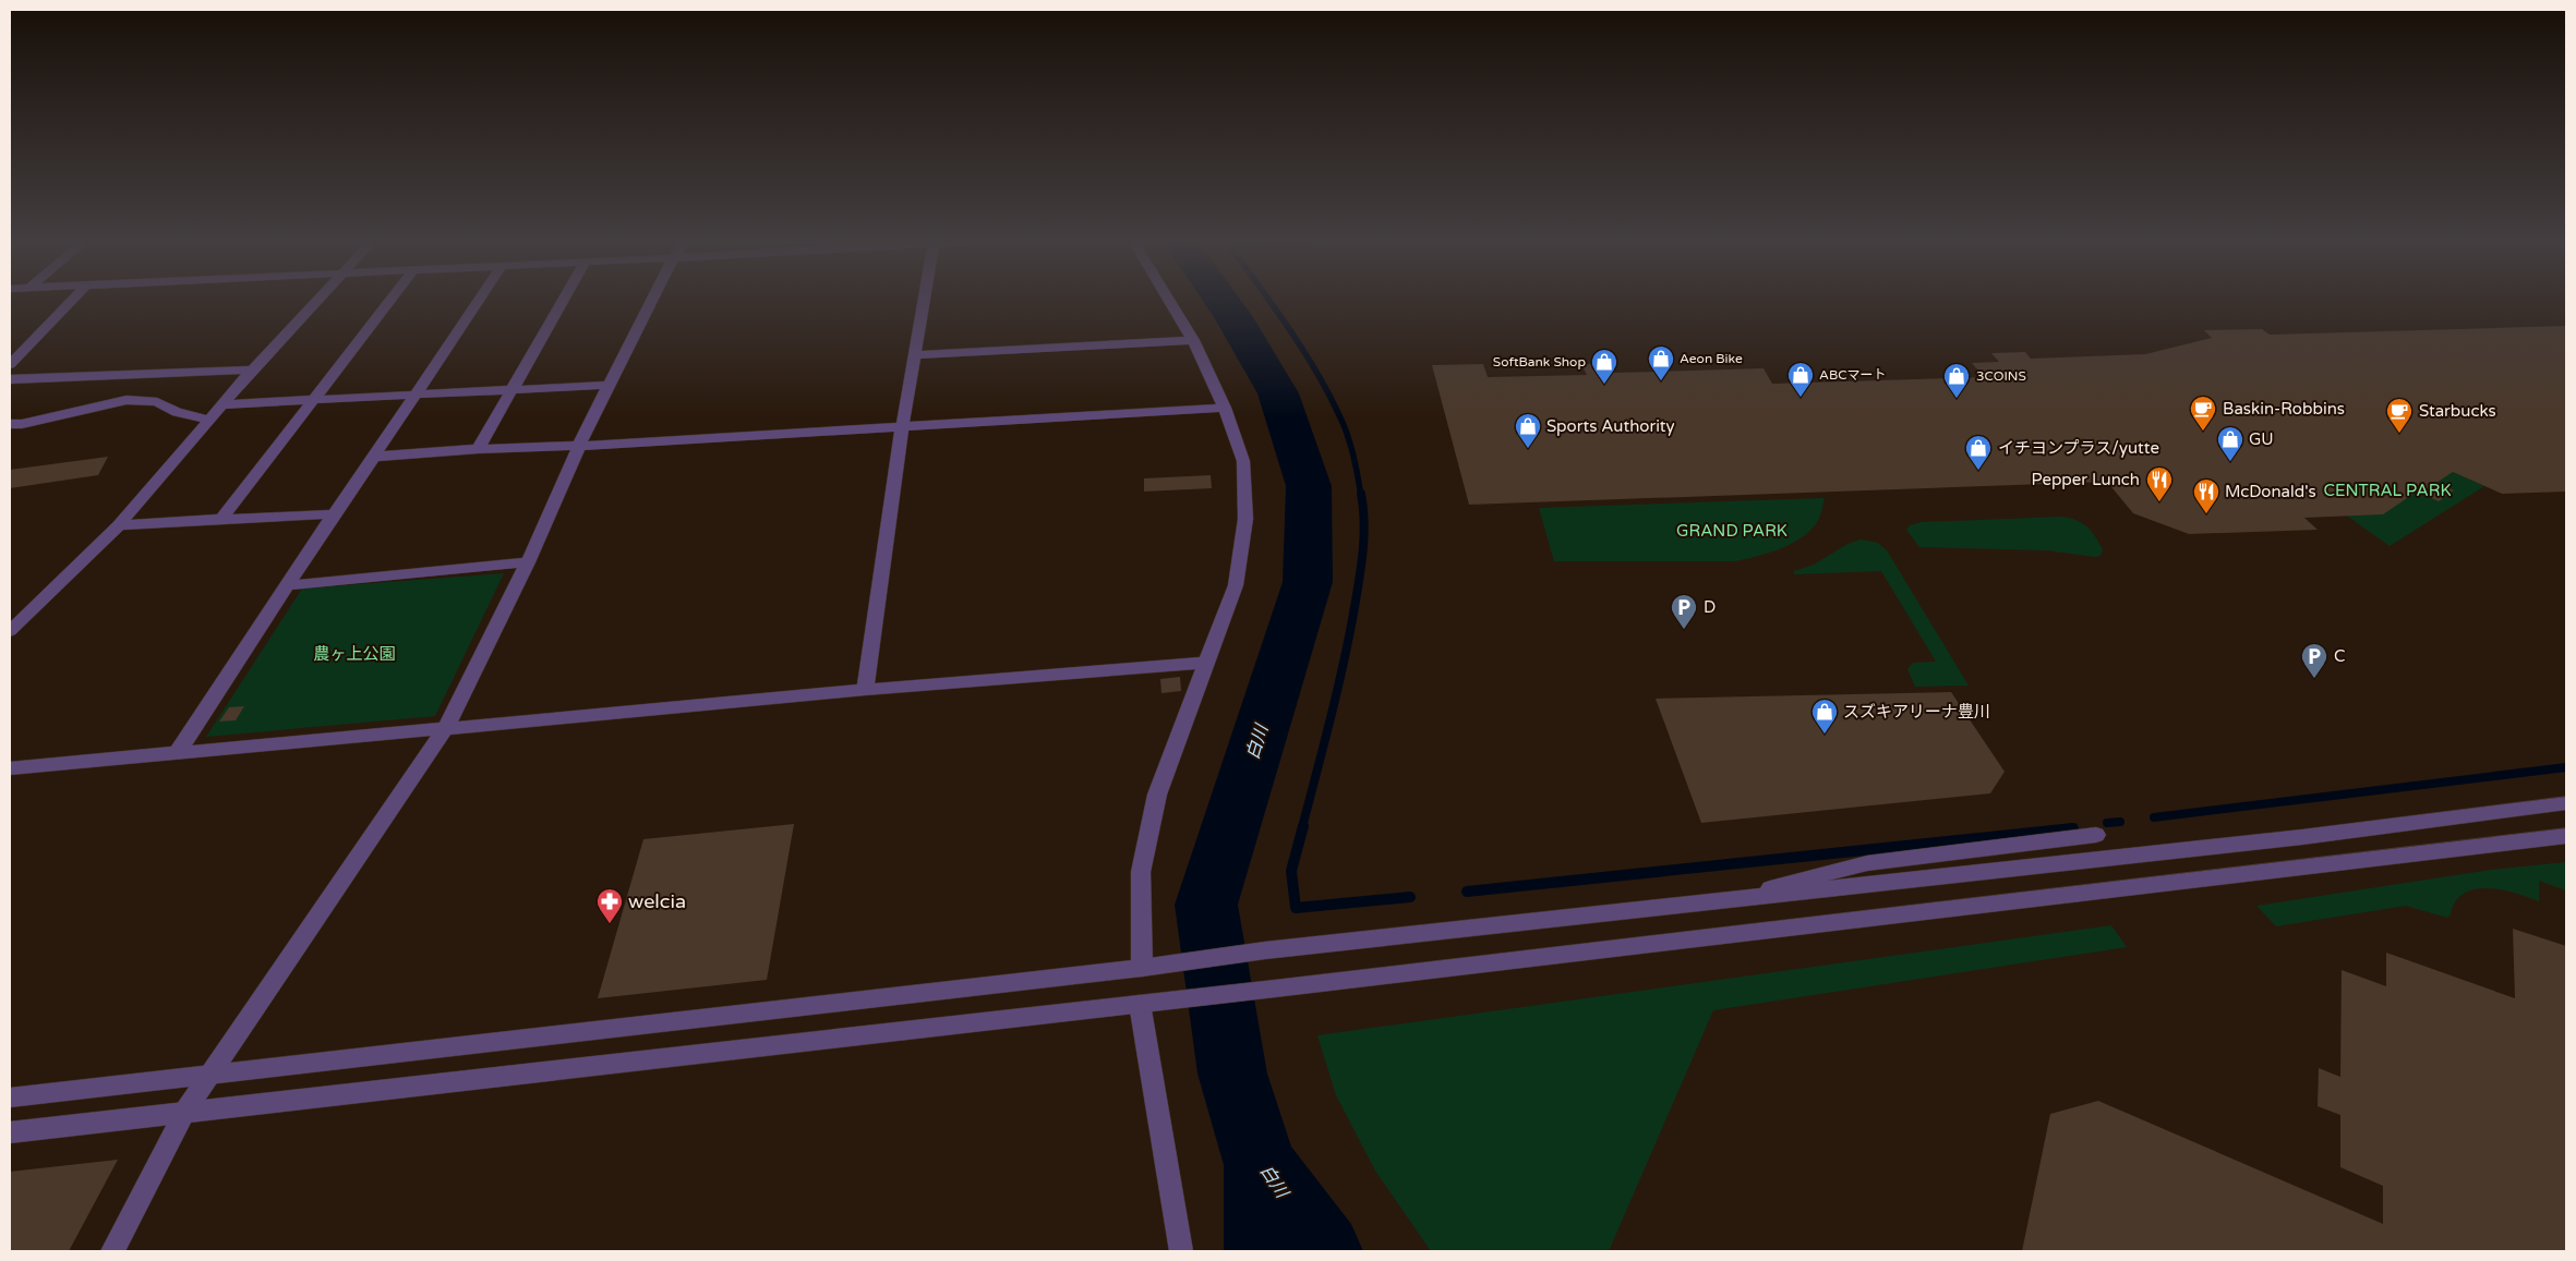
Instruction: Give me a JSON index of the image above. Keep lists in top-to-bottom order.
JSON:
{
  "water": ["白川"],
  "parks": ["CENTRAL PARK", "GRAND PARK", "農ヶ上公園"],
  "places": {
    "shop": [
      "Aeon Bike",
      "SoftBank Shop",
      "ABCマート",
      "3COINS",
      "Sports Authority",
      "GU",
      "イチヨンプラス/yutte",
      "スズキアリーナ豊川"
    ],
    "cafe": ["Baskin-Robbins", "Starbucks"],
    "restaurant": ["Pepper Lunch", "McDonald's"],
    "parking": ["D", "C"],
    "pharmacy": ["welcia"]
  }
}
